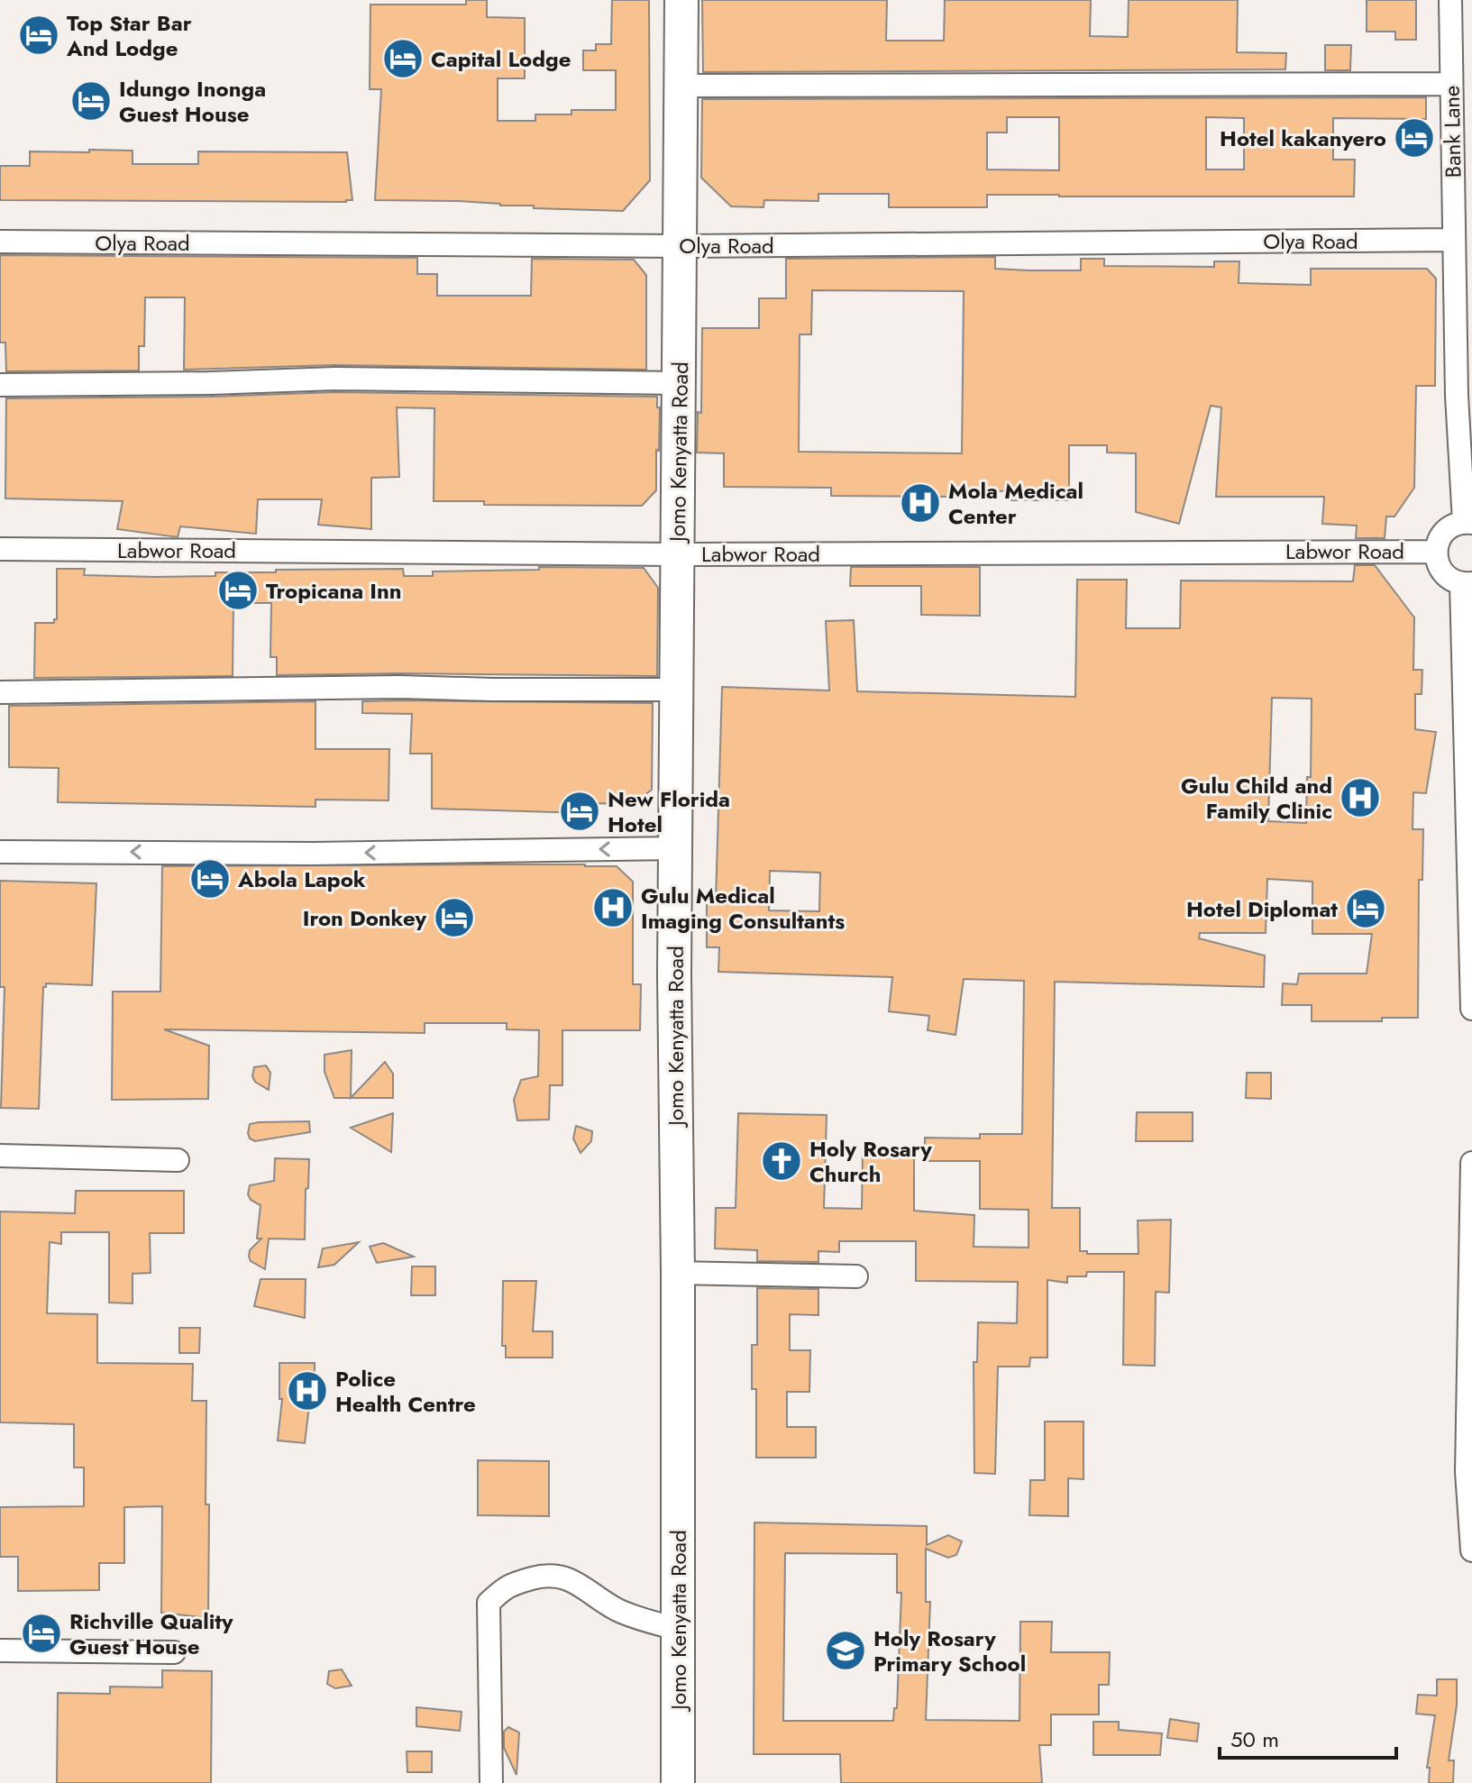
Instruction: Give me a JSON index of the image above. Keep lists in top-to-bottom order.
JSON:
{
  "streets": {
    "main road": ["Jomo Kenyatta Road"],
    "street": ["Bank Lane", "Olya Road", "Labwor Road"]
  },
  "crossings": [
    ["Bank Lane", "Olya Road"],
    ["Olya Road", "Jomo Kenyatta Road"],
    ["Jomo Kenyatta Road", "Labwor Road"]
  ],
  "places": {
    "hotel": [
      "Top Star Bar And Lodge",
      "Capital Lodge",
      "Idungo Inonga Guest House",
      "Hotel kakanyero",
      "Tropicana Inn",
      "New Florida Hotel",
      "Abola Lapok",
      "Hotel Diplomat",
      "Iron Donkey",
      "Richville Quality Guest House"
    ],
    "hospital": [
      "Mola Medical Center",
      "Gulu Child and Family Clinic",
      "Gulu Medical Imaging Consultants",
      "Police Health Centre"
    ],
    "church": ["Holy Rosary Church"],
    "school or university": ["Holy Rosary Primary School"]
  },
  "scale_bar": "50 m"
}
